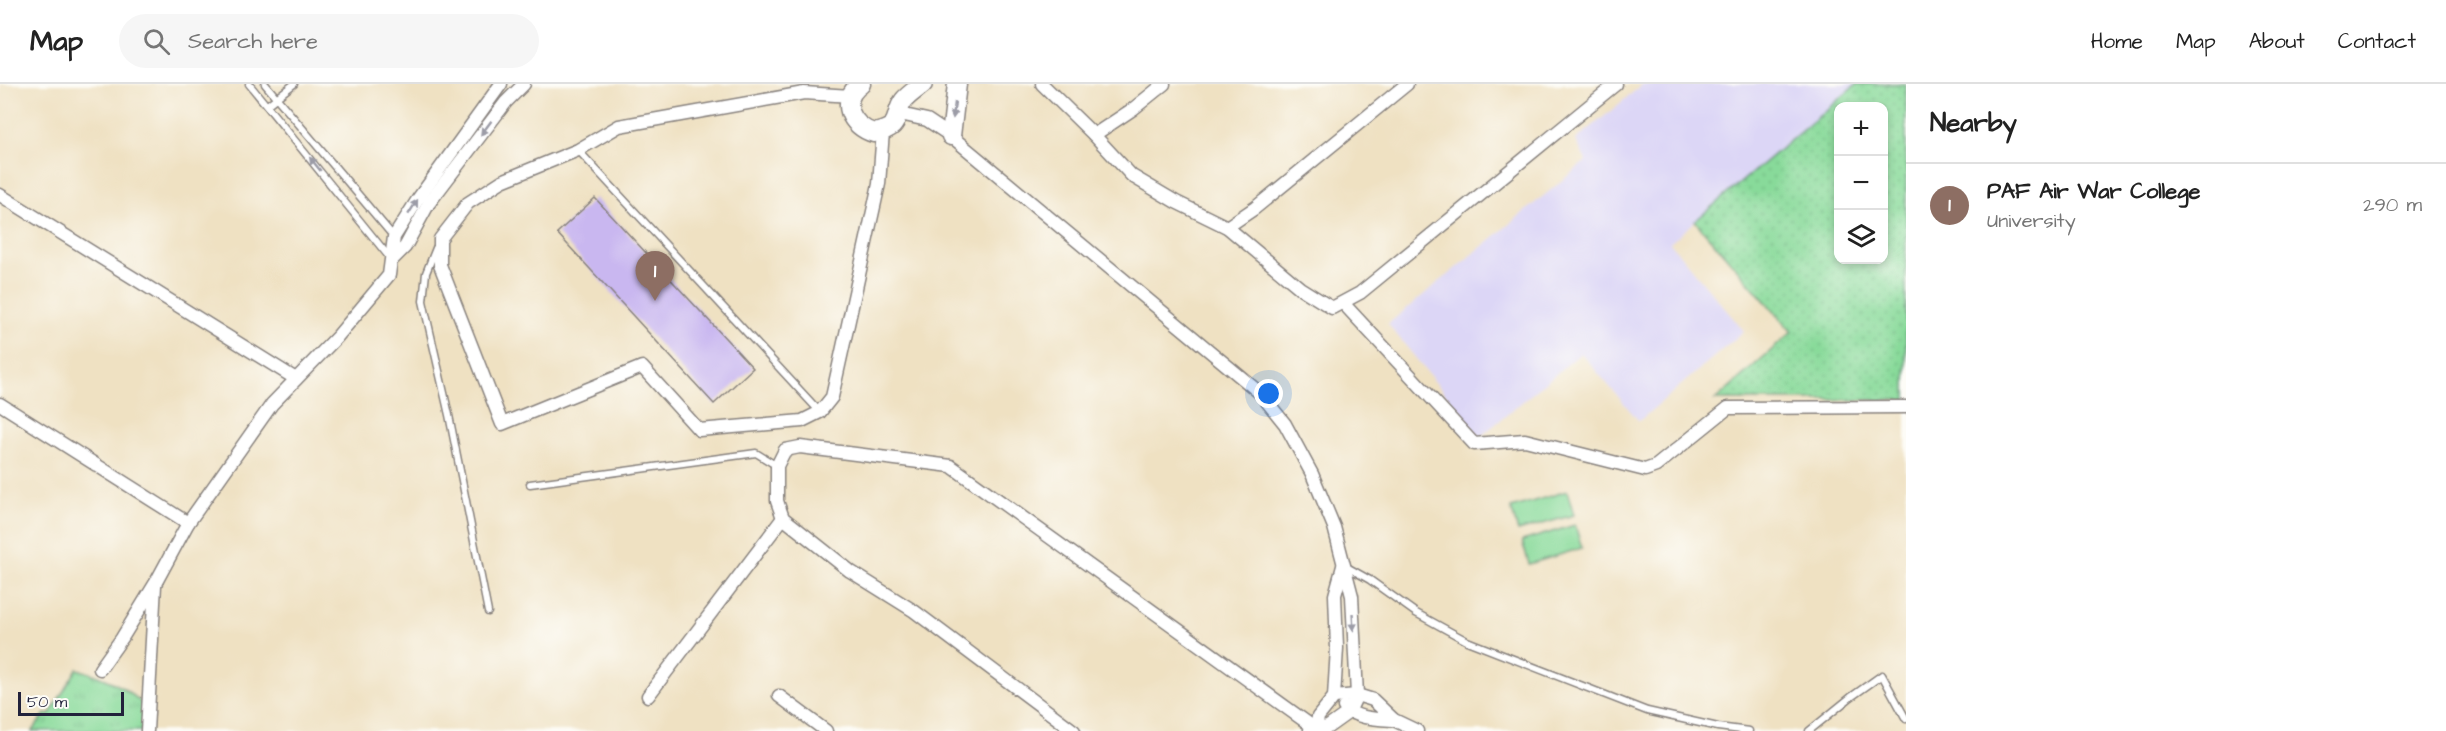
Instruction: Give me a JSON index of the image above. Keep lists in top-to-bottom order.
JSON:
{
  "scale_bar": "50 m",
  "page": {
    "header": "Map",
    "search": "Search here",
    "nav": [
      "Home",
      "Map",
      "About",
      "Contact"
    ],
    "heading": "Nearby",
    "map_buttons": ["+", "−"],
    "list": [
      {
        "mark": "1",
        "name": "PAF Air War College",
        "note": "University",
        "value": "290 m"
      }
    ],
    "pins": "1",
    "scale": "50 m"
  }
}
